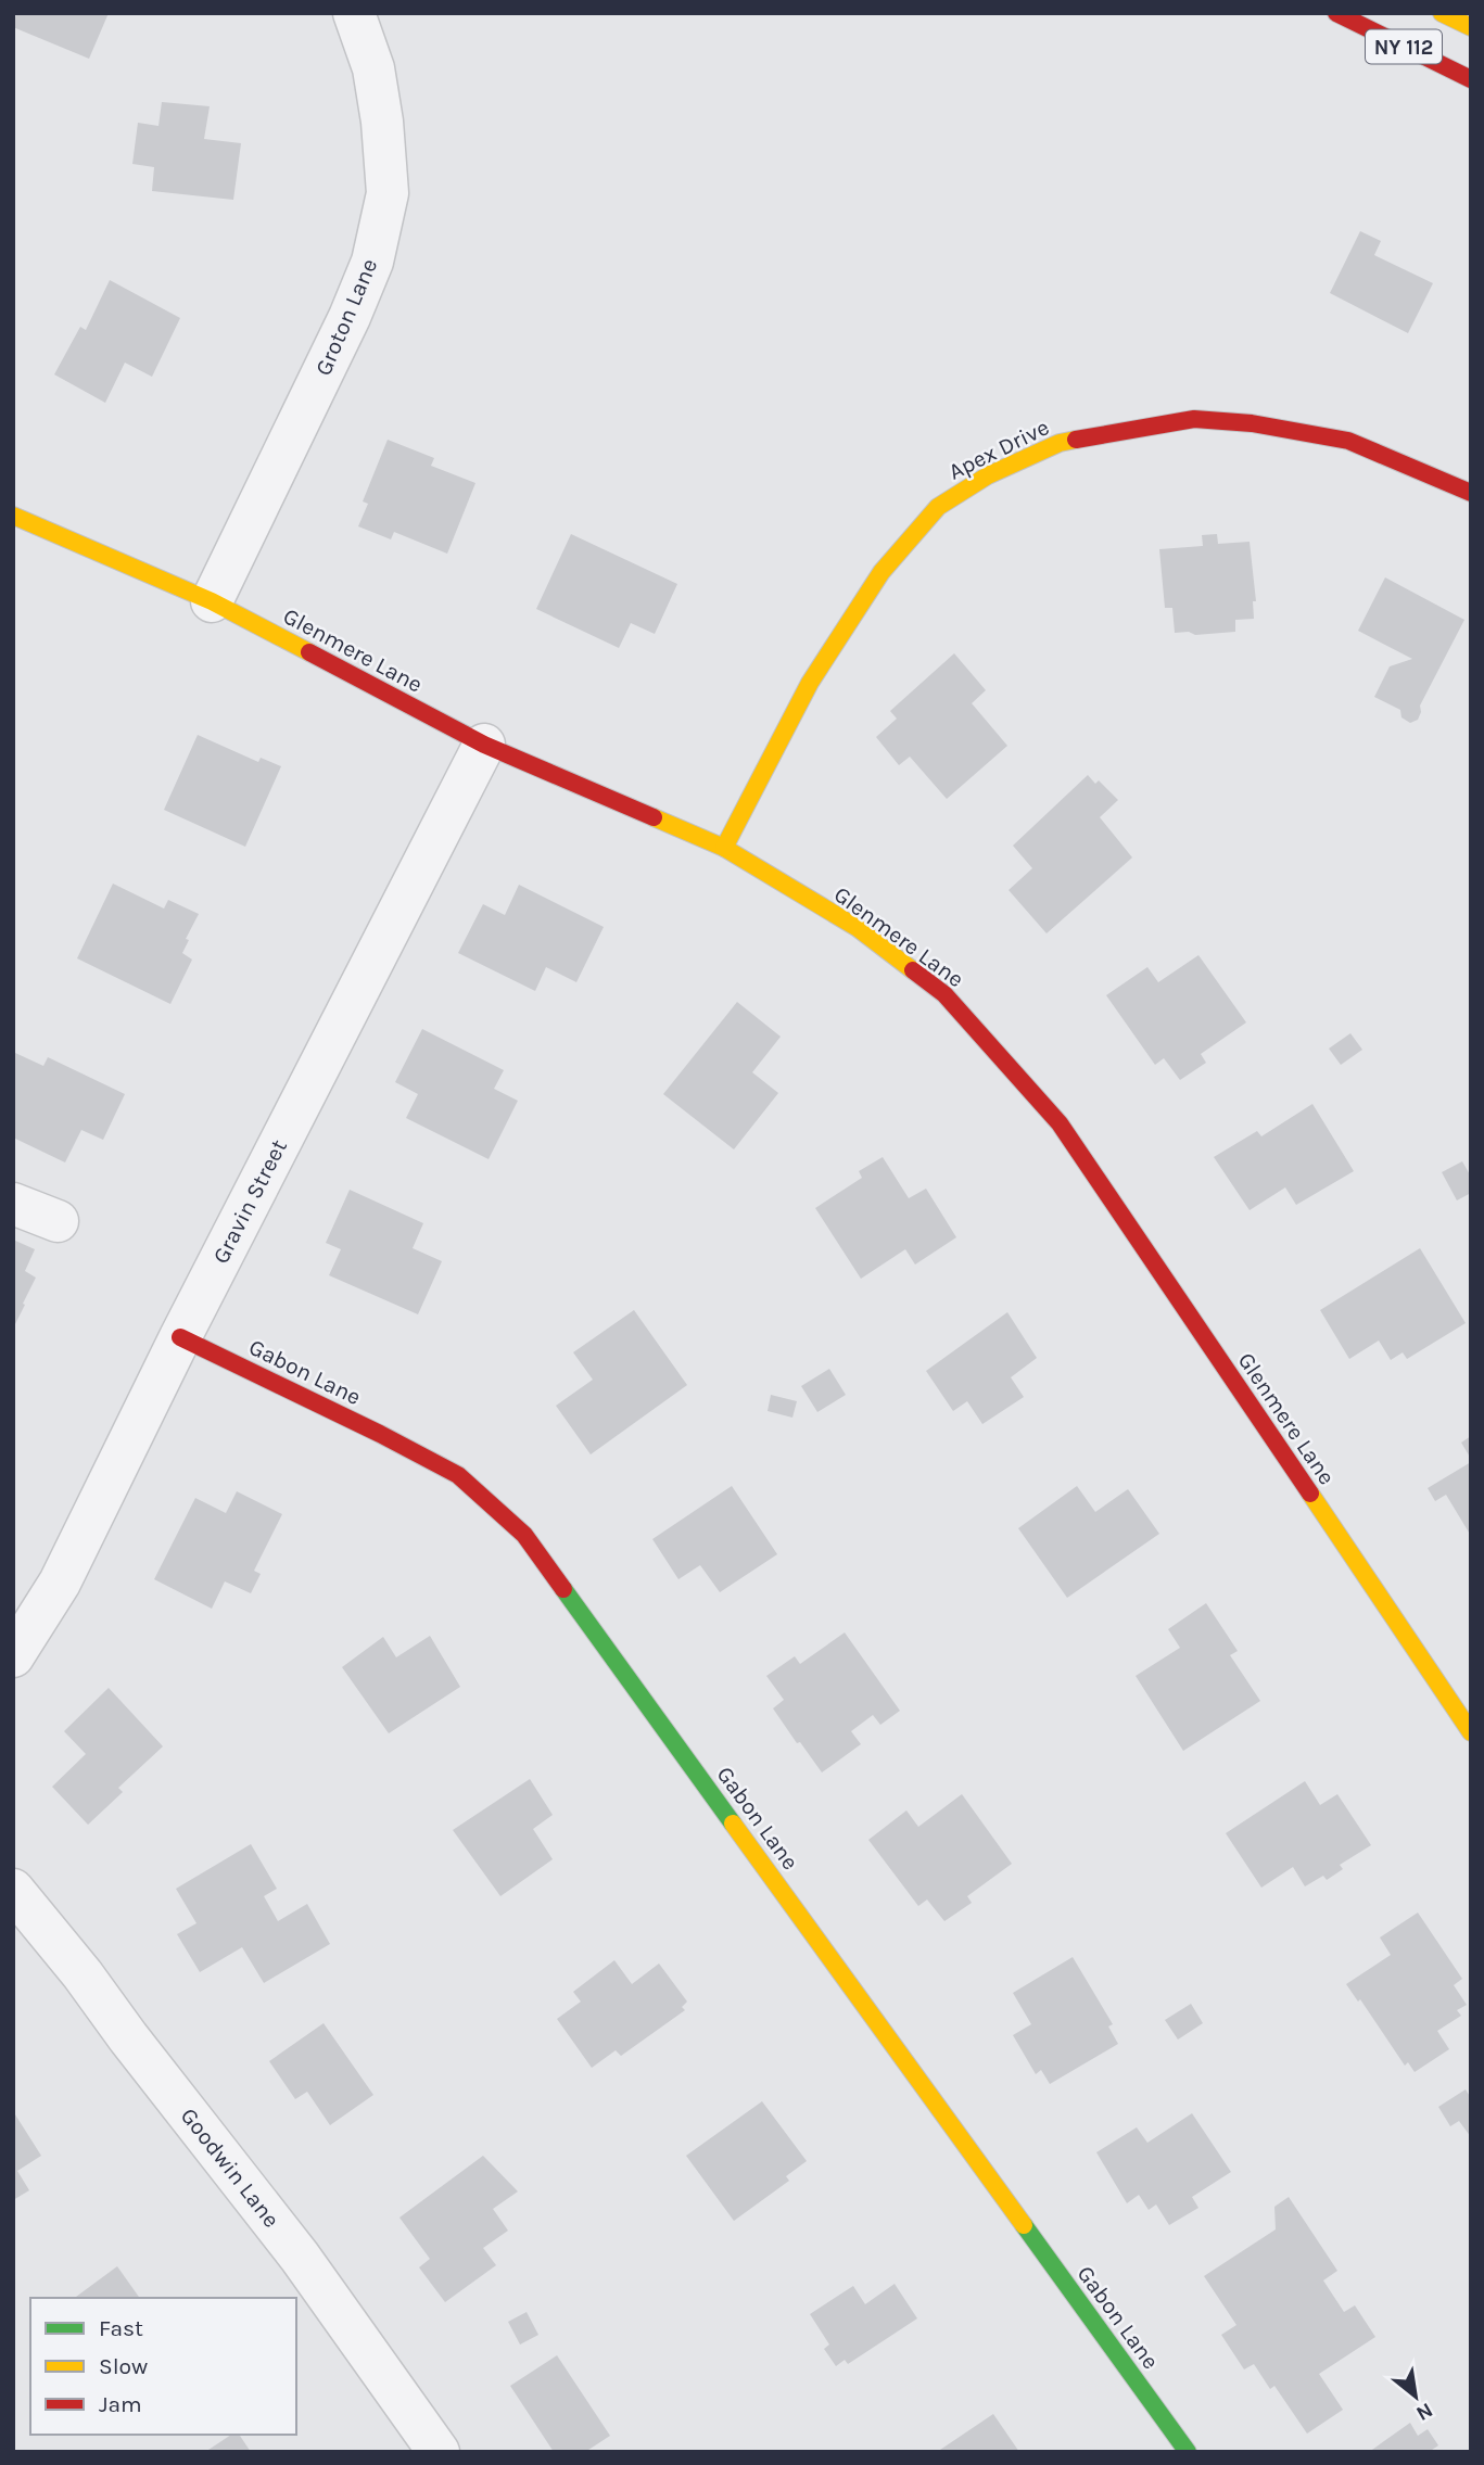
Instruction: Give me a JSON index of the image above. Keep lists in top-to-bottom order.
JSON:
{
  "streets": {
    "street": [
      "NY 112",
      "Groton Lane",
      "Apex Drive",
      "Glenmere Lane",
      "Gravin Street",
      "Gabon Lane",
      "Goodwin Lane"
    ]
  },
  "crossings": [
    ["Groton Lane", "Glenmere Lane"],
    ["Apex Drive", "Glenmere Lane"],
    ["Glenmere Lane", "Gravin Street"],
    ["Gravin Street", "Gabon Lane"]
  ],
  "legend": ["Fast", "Slow", "Jam"],
  "north": "bottom right"
}
